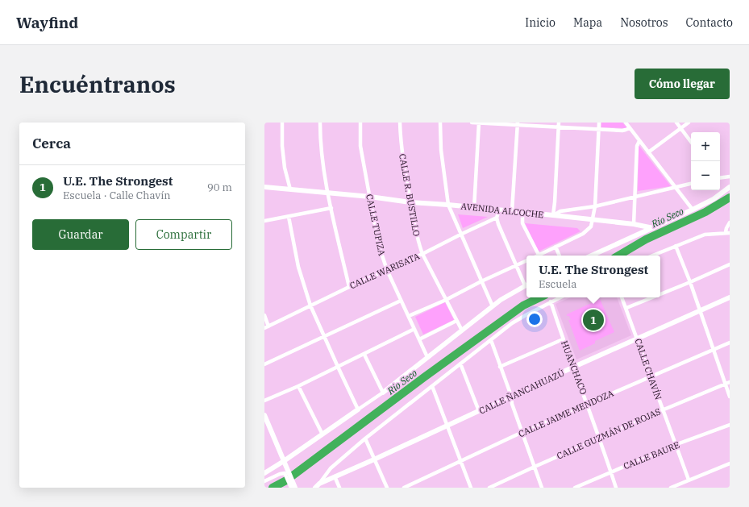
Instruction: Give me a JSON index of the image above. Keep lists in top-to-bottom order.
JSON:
{
  "streets": {
    "street": [
      "CALLE R. BUSTILLO",
      "AVENIDA ALCOCHE",
      "CALLE TUPIZA",
      "CALLE WARISATA",
      "HUANCHACO",
      "CALLE CHAVÍN",
      "CALLE ÑANCAHUAZÚ",
      "CALLE JAIME MENDOZA",
      "CALLE GUZMÁN DE ROJAS",
      "CALLE BAURE"
    ]
  },
  "crossings": [
    ["CALLE R. BUSTILLO", "AVENIDA ALCOCHE"],
    ["CALLE R. BUSTILLO", "CALLE WARISATA"],
    ["AVENIDA ALCOCHE", "CALLE TUPIZA"],
    ["CALLE TUPIZA", "CALLE WARISATA"],
    ["HUANCHACO", "CALLE ÑANCAHUAZÚ"],
    ["HUANCHACO", "CALLE JAIME MENDOZA"],
    ["HUANCHACO", "CALLE GUZMÁN DE ROJAS"],
    ["HUANCHACO", "CALLE BAURE"],
    ["CALLE CHAVÍN", "CALLE ÑANCAHUAZÚ"],
    ["CALLE CHAVÍN", "CALLE JAIME MENDOZA"],
    ["CALLE CHAVÍN", "CALLE GUZMÁN DE ROJAS"],
    ["CALLE CHAVÍN", "CALLE BAURE"]
  ],
  "water": ["Río Seco"],
  "page": {
    "header": "Wayfind",
    "nav": [
      "Inicio",
      "Mapa",
      "Nosotros",
      "Contacto"
    ],
    "buttons": [
      "Cómo llegar",
      ["Guardar", "Compartir"]
    ],
    "title": "Encuéntranos",
    "heading": "Cerca",
    "map_buttons": ["+", "−"],
    "list": [
      {
        "mark": "1",
        "name": "U.E. The Strongest",
        "note": "Escuela · Calle Chavín",
        "value": "90 m"
      }
    ],
    "popup": ["U.E. The Strongest", "Escuela"],
    "pins": "1"
  }
}
